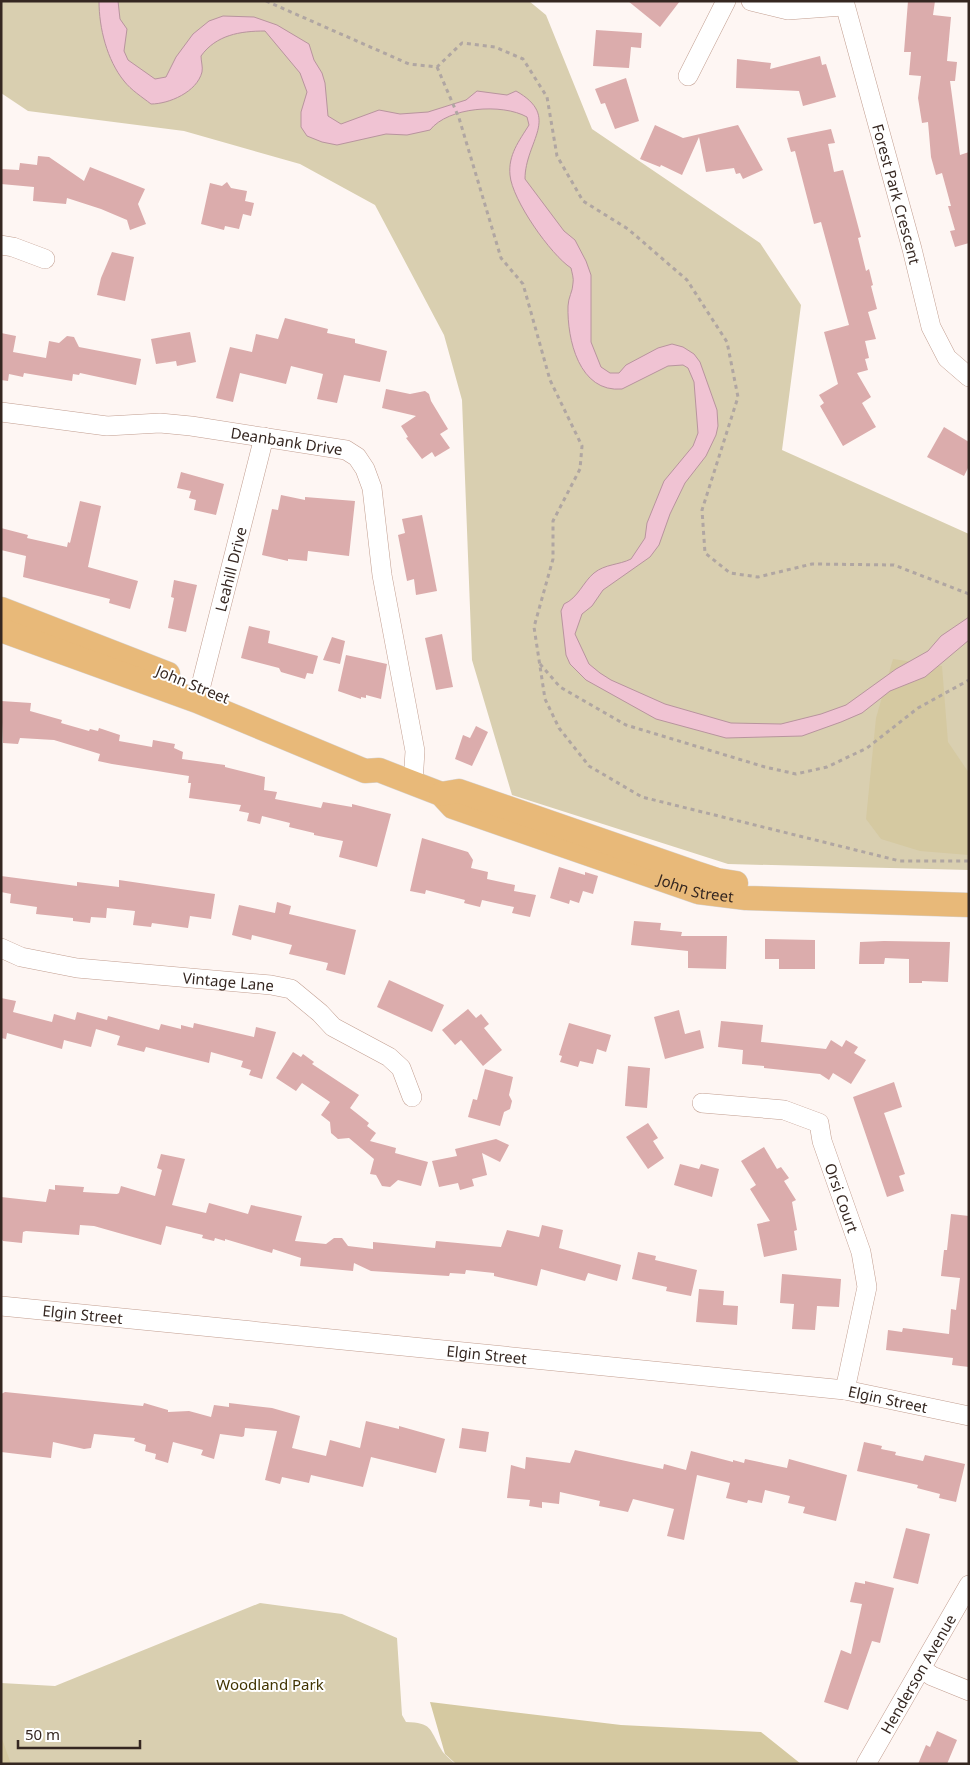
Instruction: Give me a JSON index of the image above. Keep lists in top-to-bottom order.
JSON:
{
  "streets": {
    "main road": ["John Street"],
    "street": [
      "Forest Park Crescent",
      "Deanbank Drive",
      "Leahill Drive",
      "Vintage Lane",
      "Orsi Court",
      "Elgin Street",
      "Henderson Avenue"
    ]
  },
  "crossings": [
    ["Deanbank Drive", "Leahill Drive"],
    ["Deanbank Drive", "John Street"],
    ["Leahill Drive", "John Street"],
    ["Orsi Court", "Elgin Street"]
  ],
  "parks": ["Woodland Park"],
  "scale_bar": "50 m"
}
